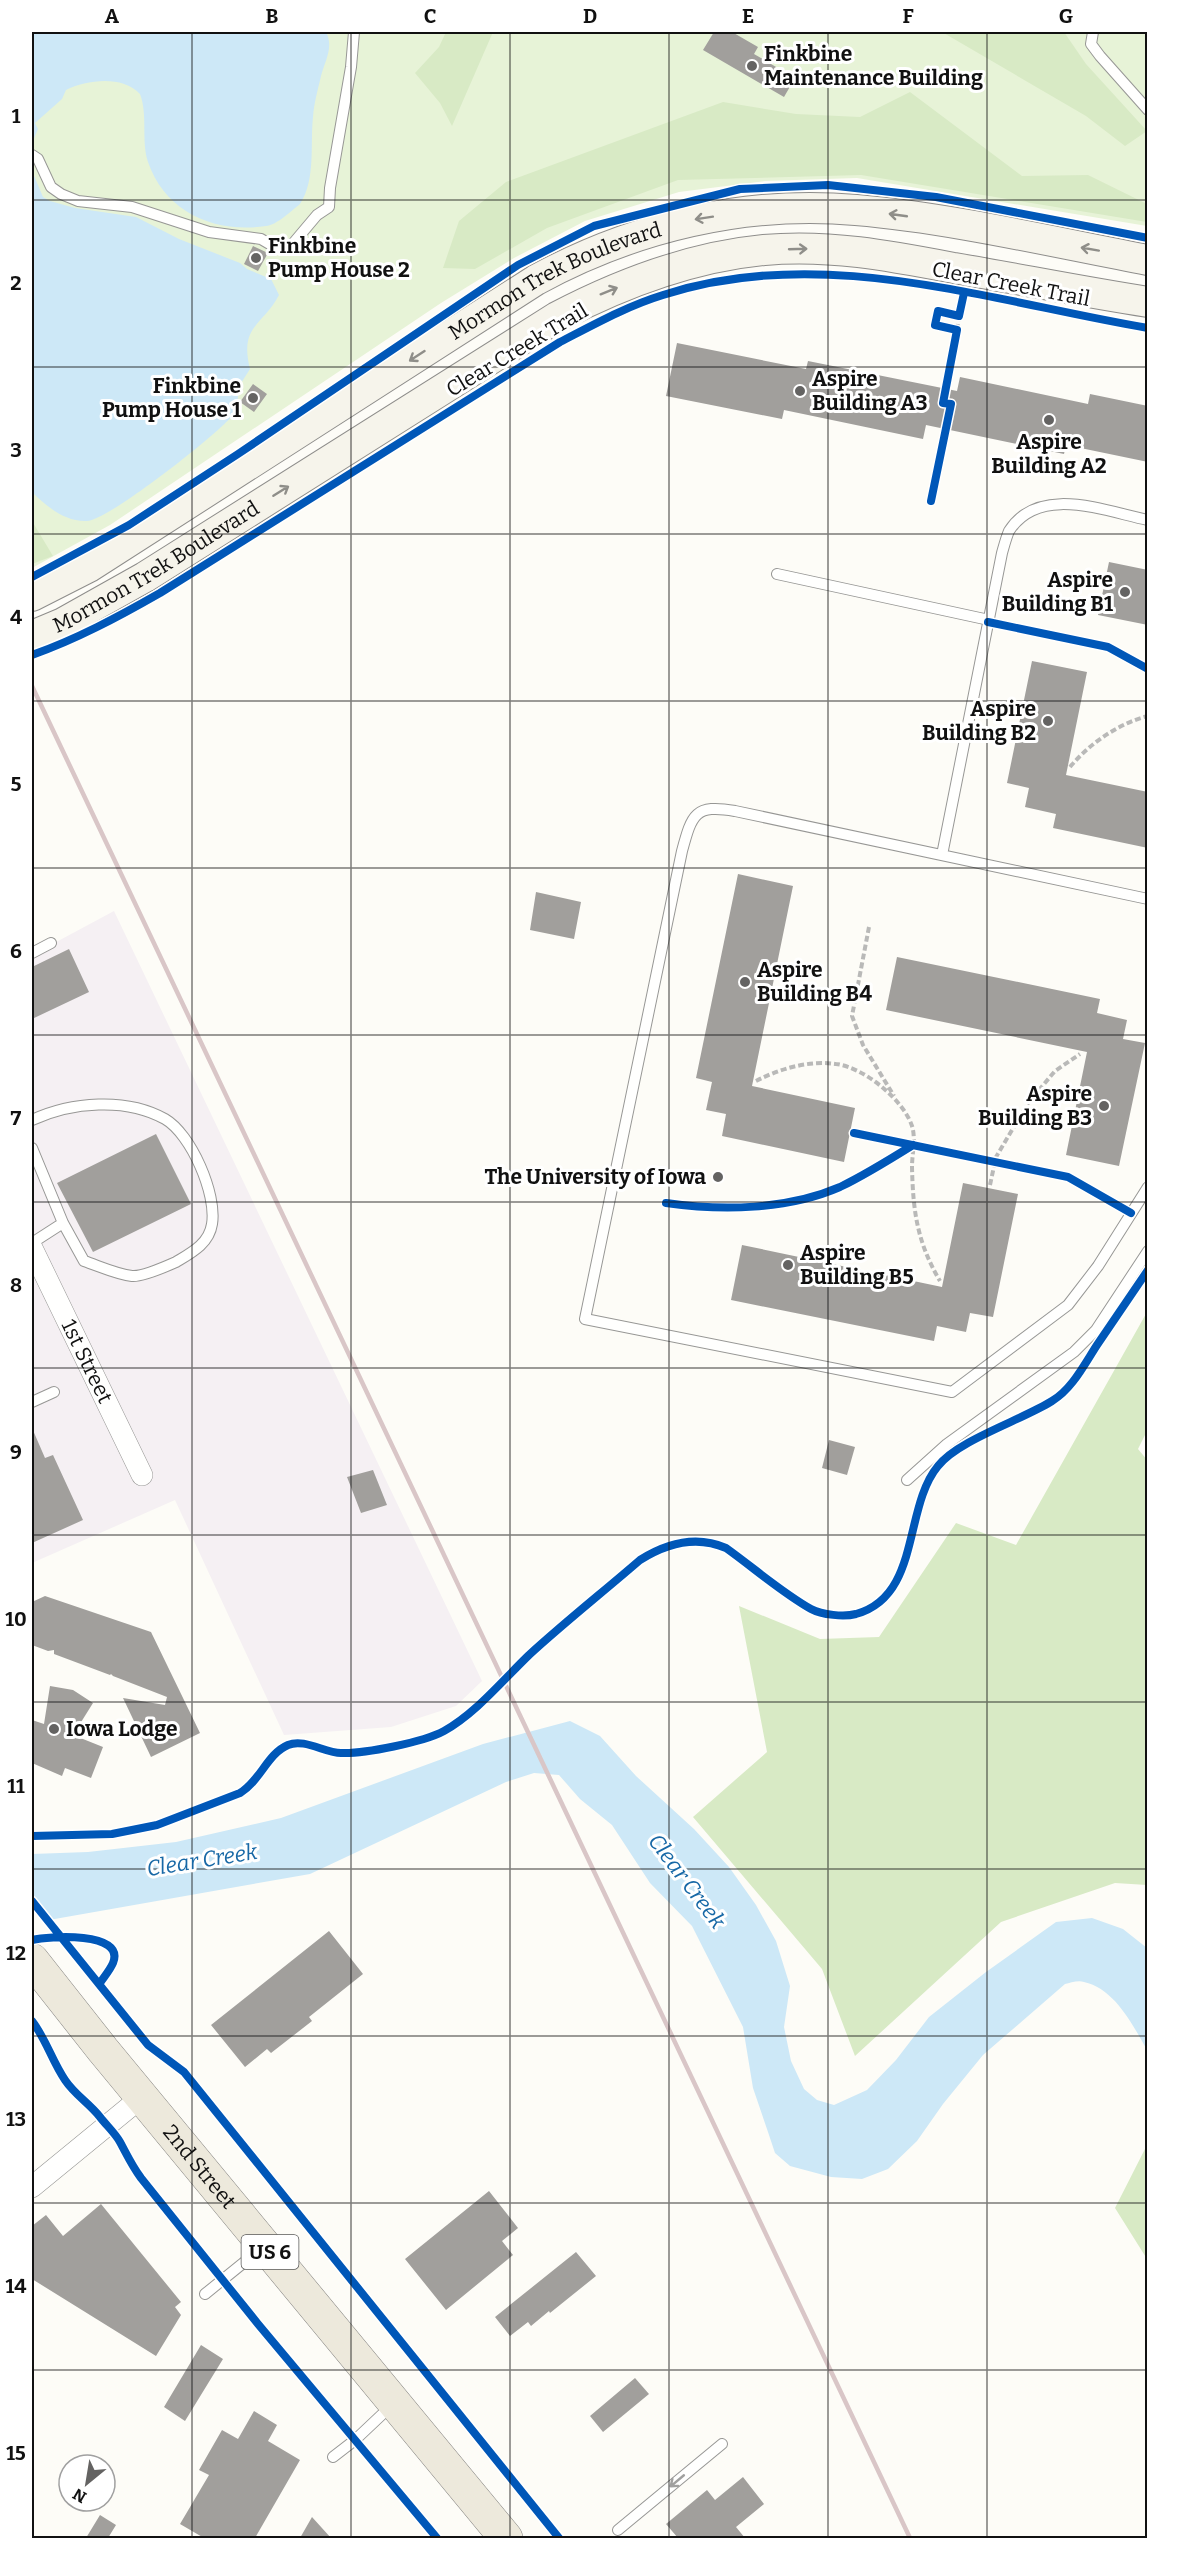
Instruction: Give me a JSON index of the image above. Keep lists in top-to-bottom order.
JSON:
{
  "streets": {
    "main road": ["Mormon Trek Boulevard", "2nd Street", "US 6"],
    "street": ["1st Street"],
    "cycle path": ["Clear Creek Trail"]
  },
  "water": ["Clear Creek"],
  "places": [
    "Finkbine Maintenance Building",
    "Finkbine Pump House 2",
    "Aspire Building A3",
    "Finkbine Pump House 1",
    "Aspire Building A2",
    "Aspire Building B1",
    "Aspire Building B2",
    "Aspire Building B4",
    "Aspire Building B3",
    "The University of Iowa",
    "Aspire Building B5",
    "Iowa Lodge"
  ],
  "north": "bottom left",
  "grid": {
    "columns": [
      "A",
      "B",
      "C",
      "D",
      "E",
      "F",
      "G"
    ],
    "rows": [
      "1",
      "2",
      "3",
      "4",
      "5",
      "6",
      "7",
      "8",
      "9",
      "10",
      "11",
      "12",
      "13",
      "14",
      "15"
    ]
  }
}
